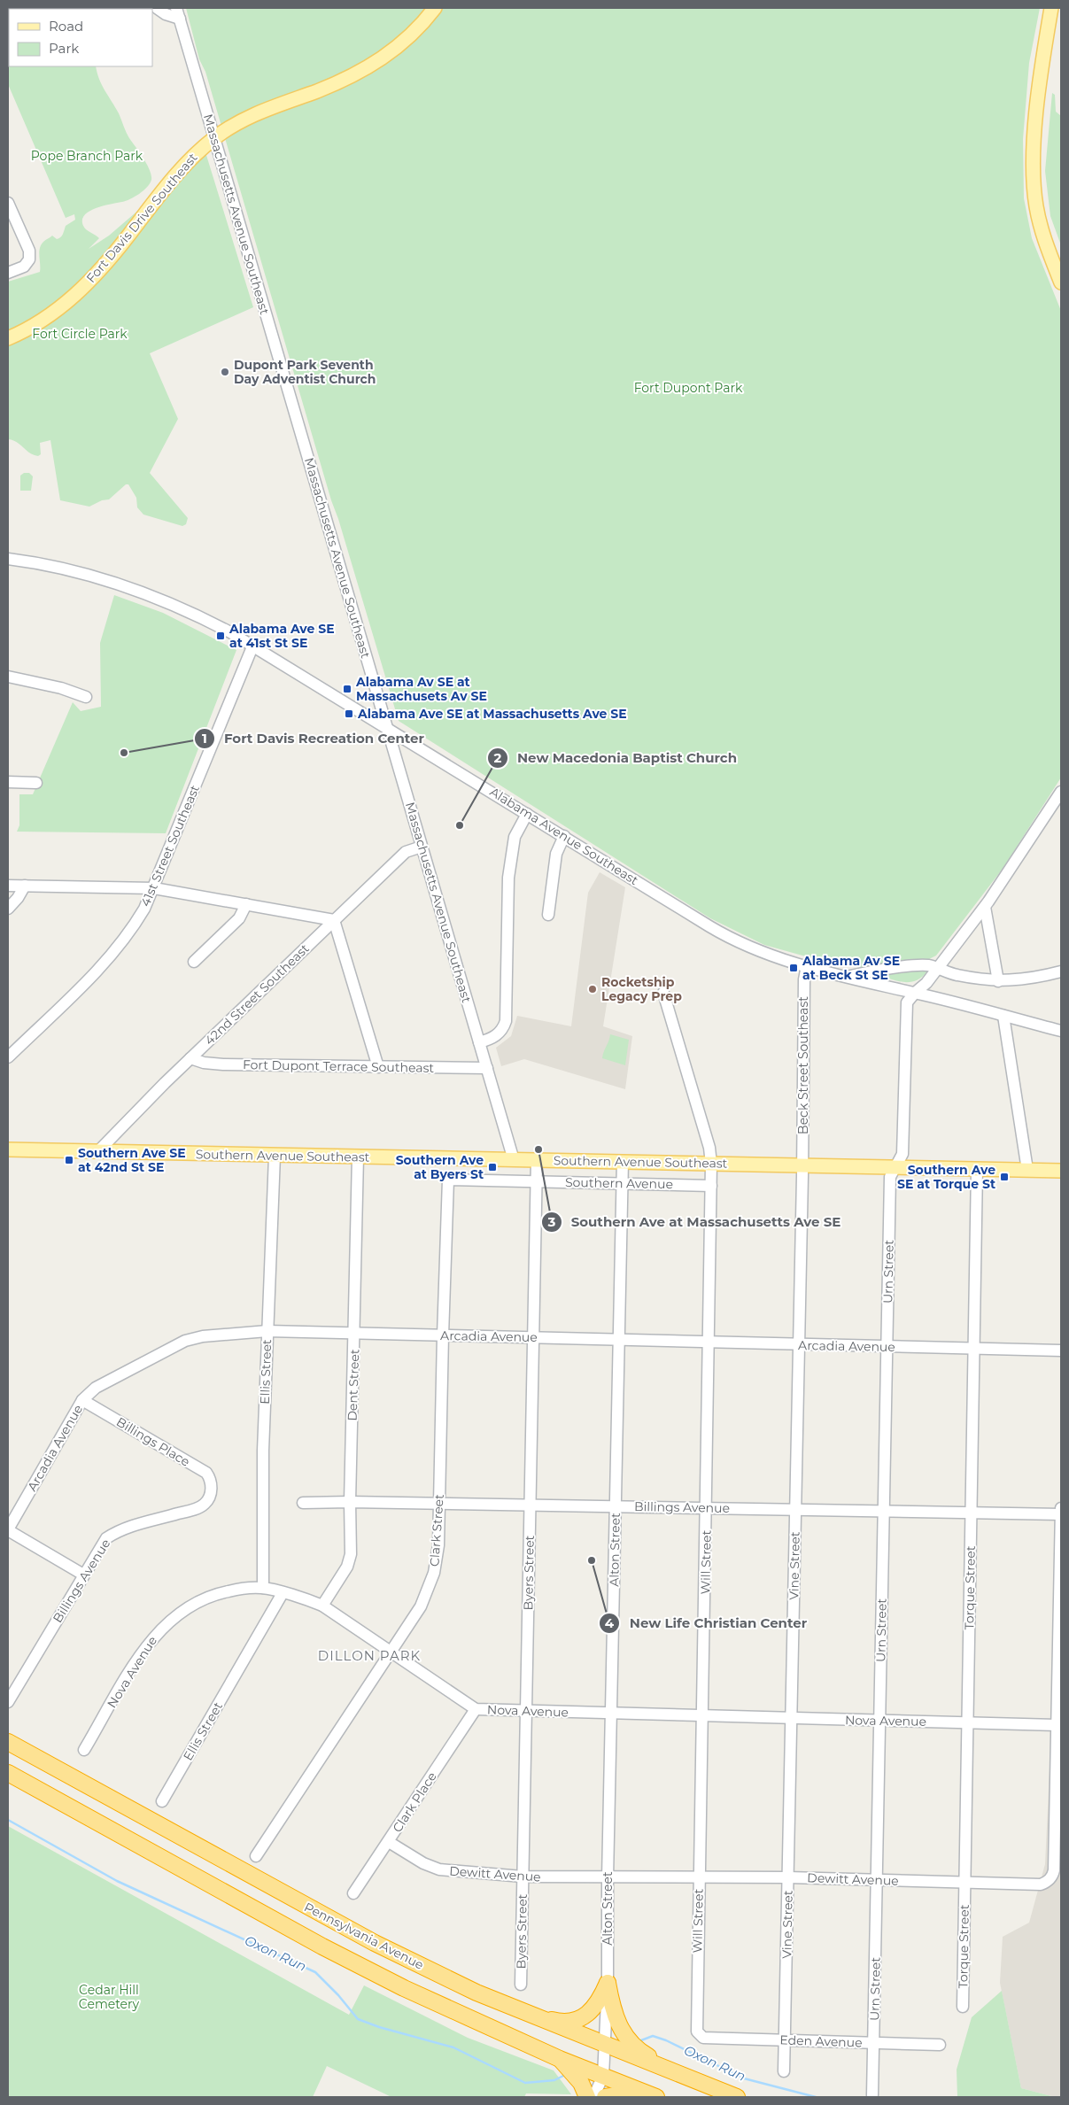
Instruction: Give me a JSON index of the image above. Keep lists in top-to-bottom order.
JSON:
{
  "streets": {
    "highway": ["Pennsylvania Avenue"],
    "main road": ["Fort Davis Drive Southeast", "Southern Avenue Southeast"],
    "street": [
      "Massachusetts Avenue Southeast",
      "Alabama Avenue Southeast",
      "41st Street Southeast",
      "42nd Street Southeast",
      "Beck Street Southeast",
      "Fort Dupont Terrace Southeast",
      "Southern Avenue",
      "Urn Street",
      "Arcadia Avenue",
      "Ellis Street",
      "Dent Street",
      "Billings Place",
      "Billings Avenue",
      "Clark Street",
      "Alton Street",
      "Will Street",
      "Vine Street",
      "Byers Street",
      "Torque Street",
      "Nova Avenue",
      "Clark Place",
      "Dewitt Avenue",
      "Eden Avenue"
    ]
  },
  "crossings": [
    ["Massachusetts Avenue Southeast", "Fort Davis Drive Southeast"],
    ["Massachusetts Avenue Southeast", "Alabama Avenue Southeast"],
    ["Massachusetts Avenue Southeast", "42nd Street Southeast"],
    ["Massachusetts Avenue Southeast", "Fort Dupont Terrace Southeast"],
    ["Massachusetts Avenue Southeast", "Southern Avenue Southeast"],
    ["Alabama Avenue Southeast", "41st Street Southeast"],
    ["Alabama Avenue Southeast", "Beck Street Southeast"],
    ["Alabama Avenue Southeast", "Urn Street"],
    ["42nd Street Southeast", "Fort Dupont Terrace Southeast"],
    ["42nd Street Southeast", "Southern Avenue Southeast"],
    ["Beck Street Southeast", "Southern Avenue Southeast"],
    ["Beck Street Southeast", "Vine Street"],
    ["Southern Avenue Southeast", "Urn Street"],
    ["Southern Avenue Southeast", "Ellis Street"],
    ["Southern Avenue Southeast", "Dent Street"],
    ["Southern Avenue Southeast", "Alton Street"],
    ["Southern Avenue Southeast", "Will Street"],
    ["Southern Avenue Southeast", "Vine Street"],
    ["Southern Avenue Southeast", "Byers Street"],
    ["Southern Avenue Southeast", "Torque Street"],
    ["Southern Avenue", "Clark Street"],
    ["Southern Avenue", "Alton Street"],
    ["Southern Avenue", "Will Street"],
    ["Southern Avenue", "Byers Street"],
    ["Urn Street", "Arcadia Avenue"],
    ["Urn Street", "Billings Avenue"],
    ["Urn Street", "Nova Avenue"],
    ["Urn Street", "Dewitt Avenue"],
    ["Urn Street", "Eden Avenue"],
    ["Arcadia Avenue", "Ellis Street"],
    ["Arcadia Avenue", "Dent Street"],
    ["Arcadia Avenue", "Billings Place"],
    ["Arcadia Avenue", "Clark Street"],
    ["Arcadia Avenue", "Alton Street"],
    ["Arcadia Avenue", "Will Street"],
    ["Arcadia Avenue", "Vine Street"],
    ["Arcadia Avenue", "Byers Street"],
    ["Arcadia Avenue", "Torque Street"],
    ["Ellis Street", "Nova Avenue"],
    ["Dent Street", "Billings Avenue"],
    ["Dent Street", "Nova Avenue"],
    ["Billings Place", "Billings Avenue"],
    ["Billings Avenue", "Clark Street"],
    ["Billings Avenue", "Alton Street"],
    ["Billings Avenue", "Will Street"],
    ["Billings Avenue", "Vine Street"],
    ["Billings Avenue", "Byers Street"],
    ["Billings Avenue", "Torque Street"],
    ["Clark Street", "Nova Avenue"],
    ["Alton Street", "Nova Avenue"],
    ["Alton Street", "Dewitt Avenue"],
    ["Alton Street", "Pennsylvania Avenue"],
    ["Will Street", "Nova Avenue"],
    ["Will Street", "Dewitt Avenue"],
    ["Will Street", "Eden Avenue"],
    ["Vine Street", "Nova Avenue"],
    ["Vine Street", "Dewitt Avenue"],
    ["Vine Street", "Eden Avenue"],
    ["Byers Street", "Nova Avenue"],
    ["Byers Street", "Dewitt Avenue"],
    ["Torque Street", "Nova Avenue"],
    ["Torque Street", "Dewitt Avenue"],
    ["Nova Avenue", "Clark Place"],
    ["Nova Avenue", "Dewitt Avenue"],
    ["Clark Place", "Dewitt Avenue"]
  ],
  "districts": ["DILLON PARK"],
  "water": ["Oxon Run"],
  "parks": [
    "Pope Branch Park",
    "Fort Circle Park",
    "Fort Dupont Park",
    "Cedar Hill Cemetery"
  ],
  "places": {
    "other": [
      "Dupont Park Seventh Day Adventist Church",
      "Fort Davis Recreation Center",
      "New Macedonia Baptist Church",
      "Rocketship Legacy Prep",
      "Southern Ave at Massachusetts Ave SE",
      "New Life Christian Center"
    ],
    "transit": [
      "Alabama Ave SE at 41st St SE",
      "Alabama Av SE at Massachusets Av SE",
      "Alabama Ave SE at Massachusetts Ave SE",
      "Alabama Av SE at Beck St SE",
      "Southern Ave SE at 42nd St SE",
      "Southern Ave at Byers St",
      "Southern Ave SE at Torque St"
    ]
  },
  "legend": ["Road", "Park"]
}
